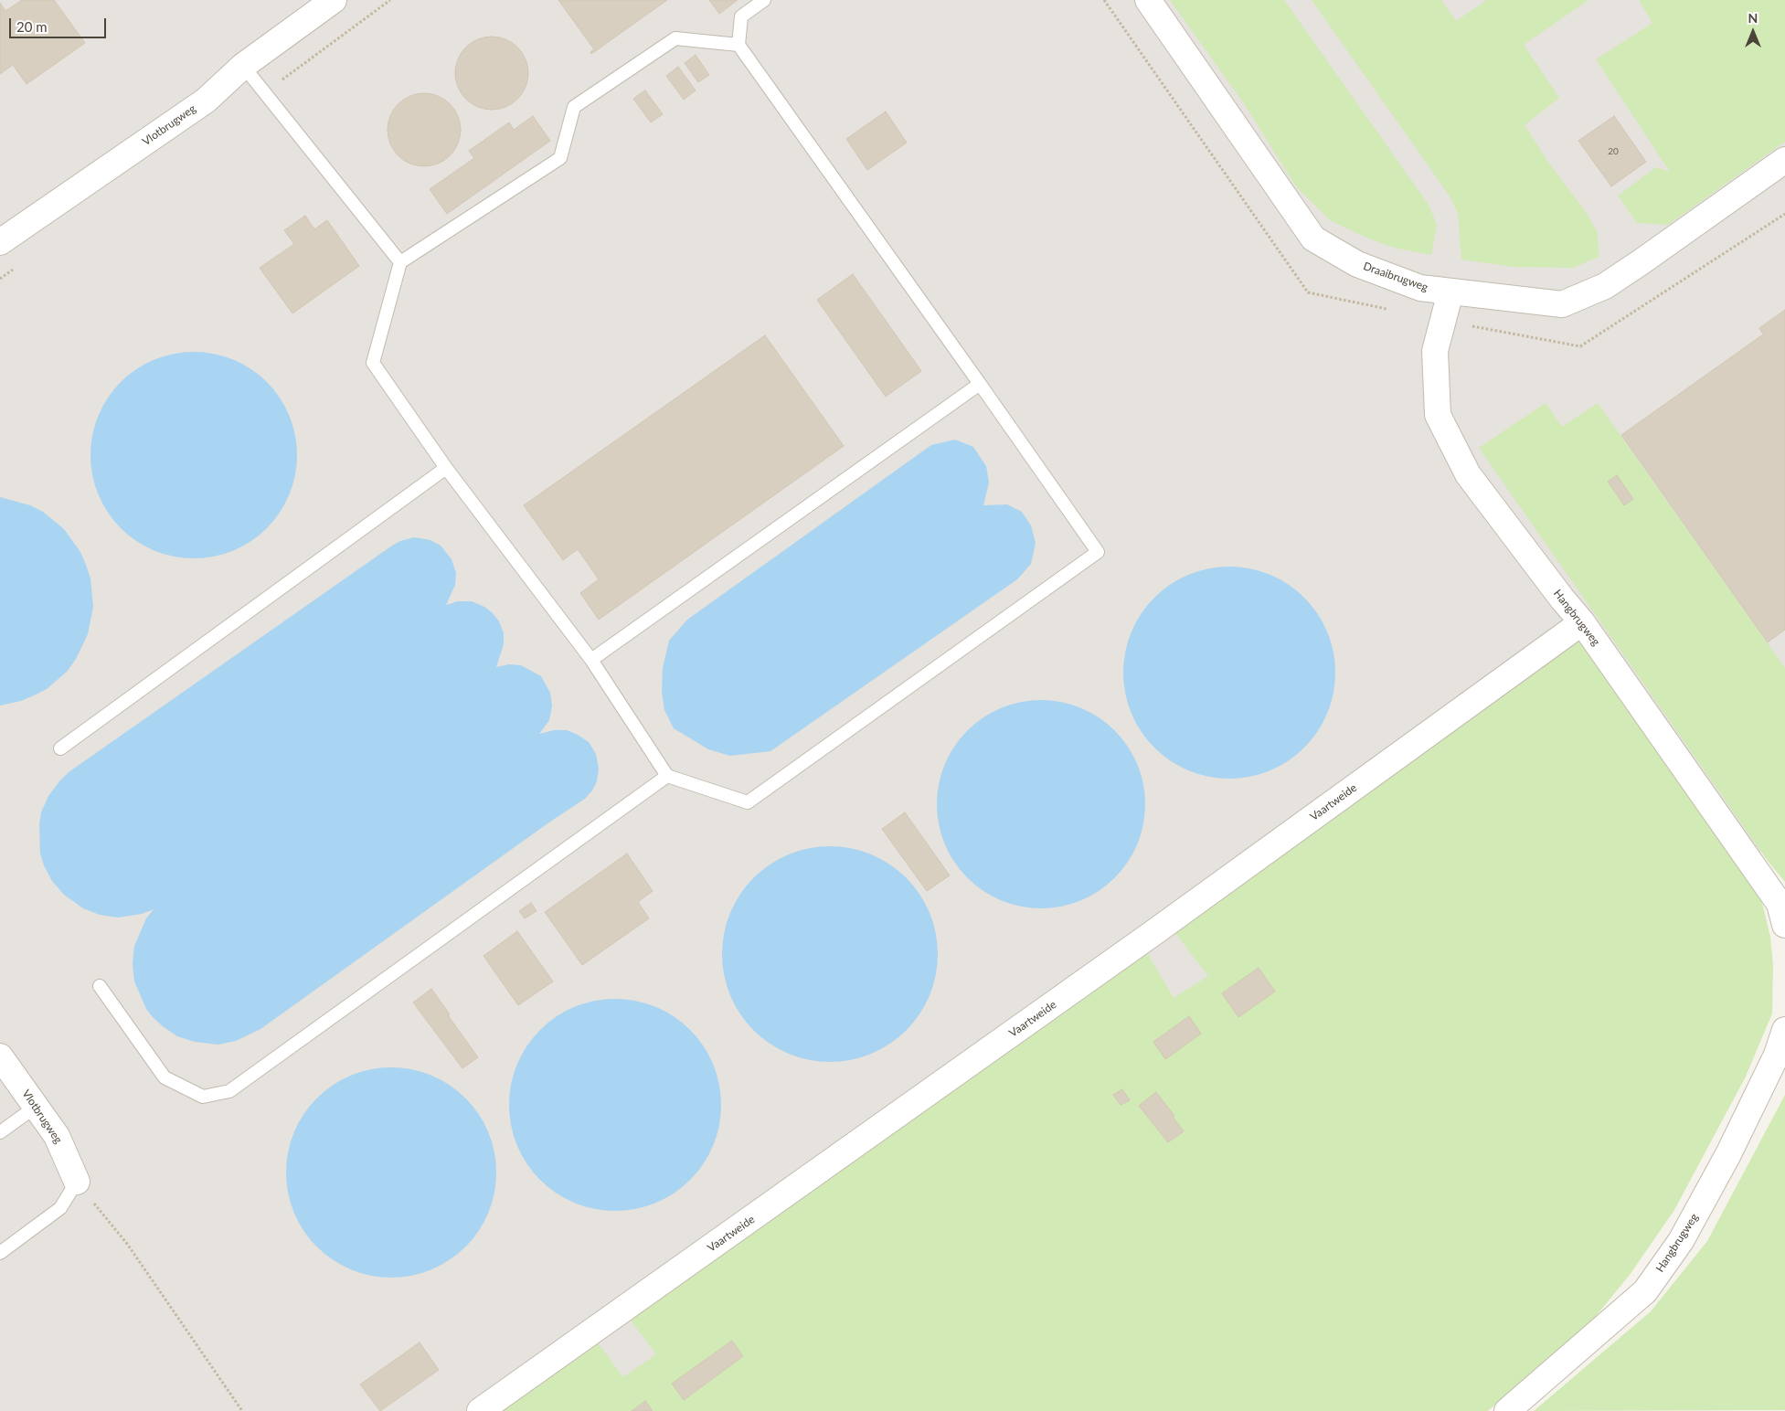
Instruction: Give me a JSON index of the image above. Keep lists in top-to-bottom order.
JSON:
{
  "streets": {
    "street": [
      "Vlotbrugweg",
      "Draaibrugweg",
      "Hangbrugweg",
      "Vaartweide"
    ]
  },
  "crossings": [
    ["Draaibrugweg", "Hangbrugweg"],
    ["Hangbrugweg", "Vaartweide"]
  ],
  "house_numbers": ["20"],
  "scale_bar": "20 m",
  "north": "top"
}
